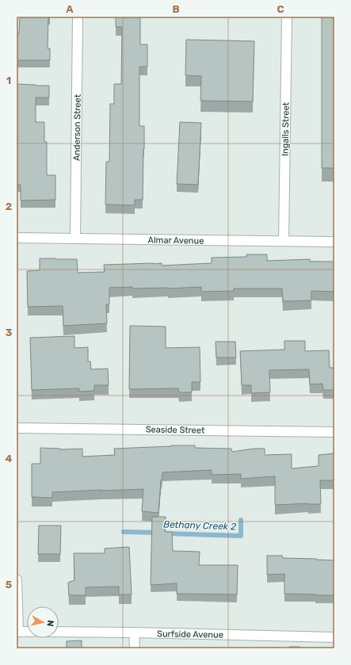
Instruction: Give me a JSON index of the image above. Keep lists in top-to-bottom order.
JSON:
{
  "streets": {
    "street": [
      "Anderson Street",
      "Ingalls Street",
      "Almar Avenue",
      "Seaside Street",
      "Surfside Avenue"
    ]
  },
  "crossings": [
    ["Anderson Street", "Almar Avenue"],
    ["Ingalls Street", "Almar Avenue"]
  ],
  "water": ["Bethany Creek 2"],
  "north": "right",
  "grid": {
    "columns": ["A", "B", "C"],
    "rows": [
      "1",
      "2",
      "3",
      "4",
      "5"
    ]
  }
}
